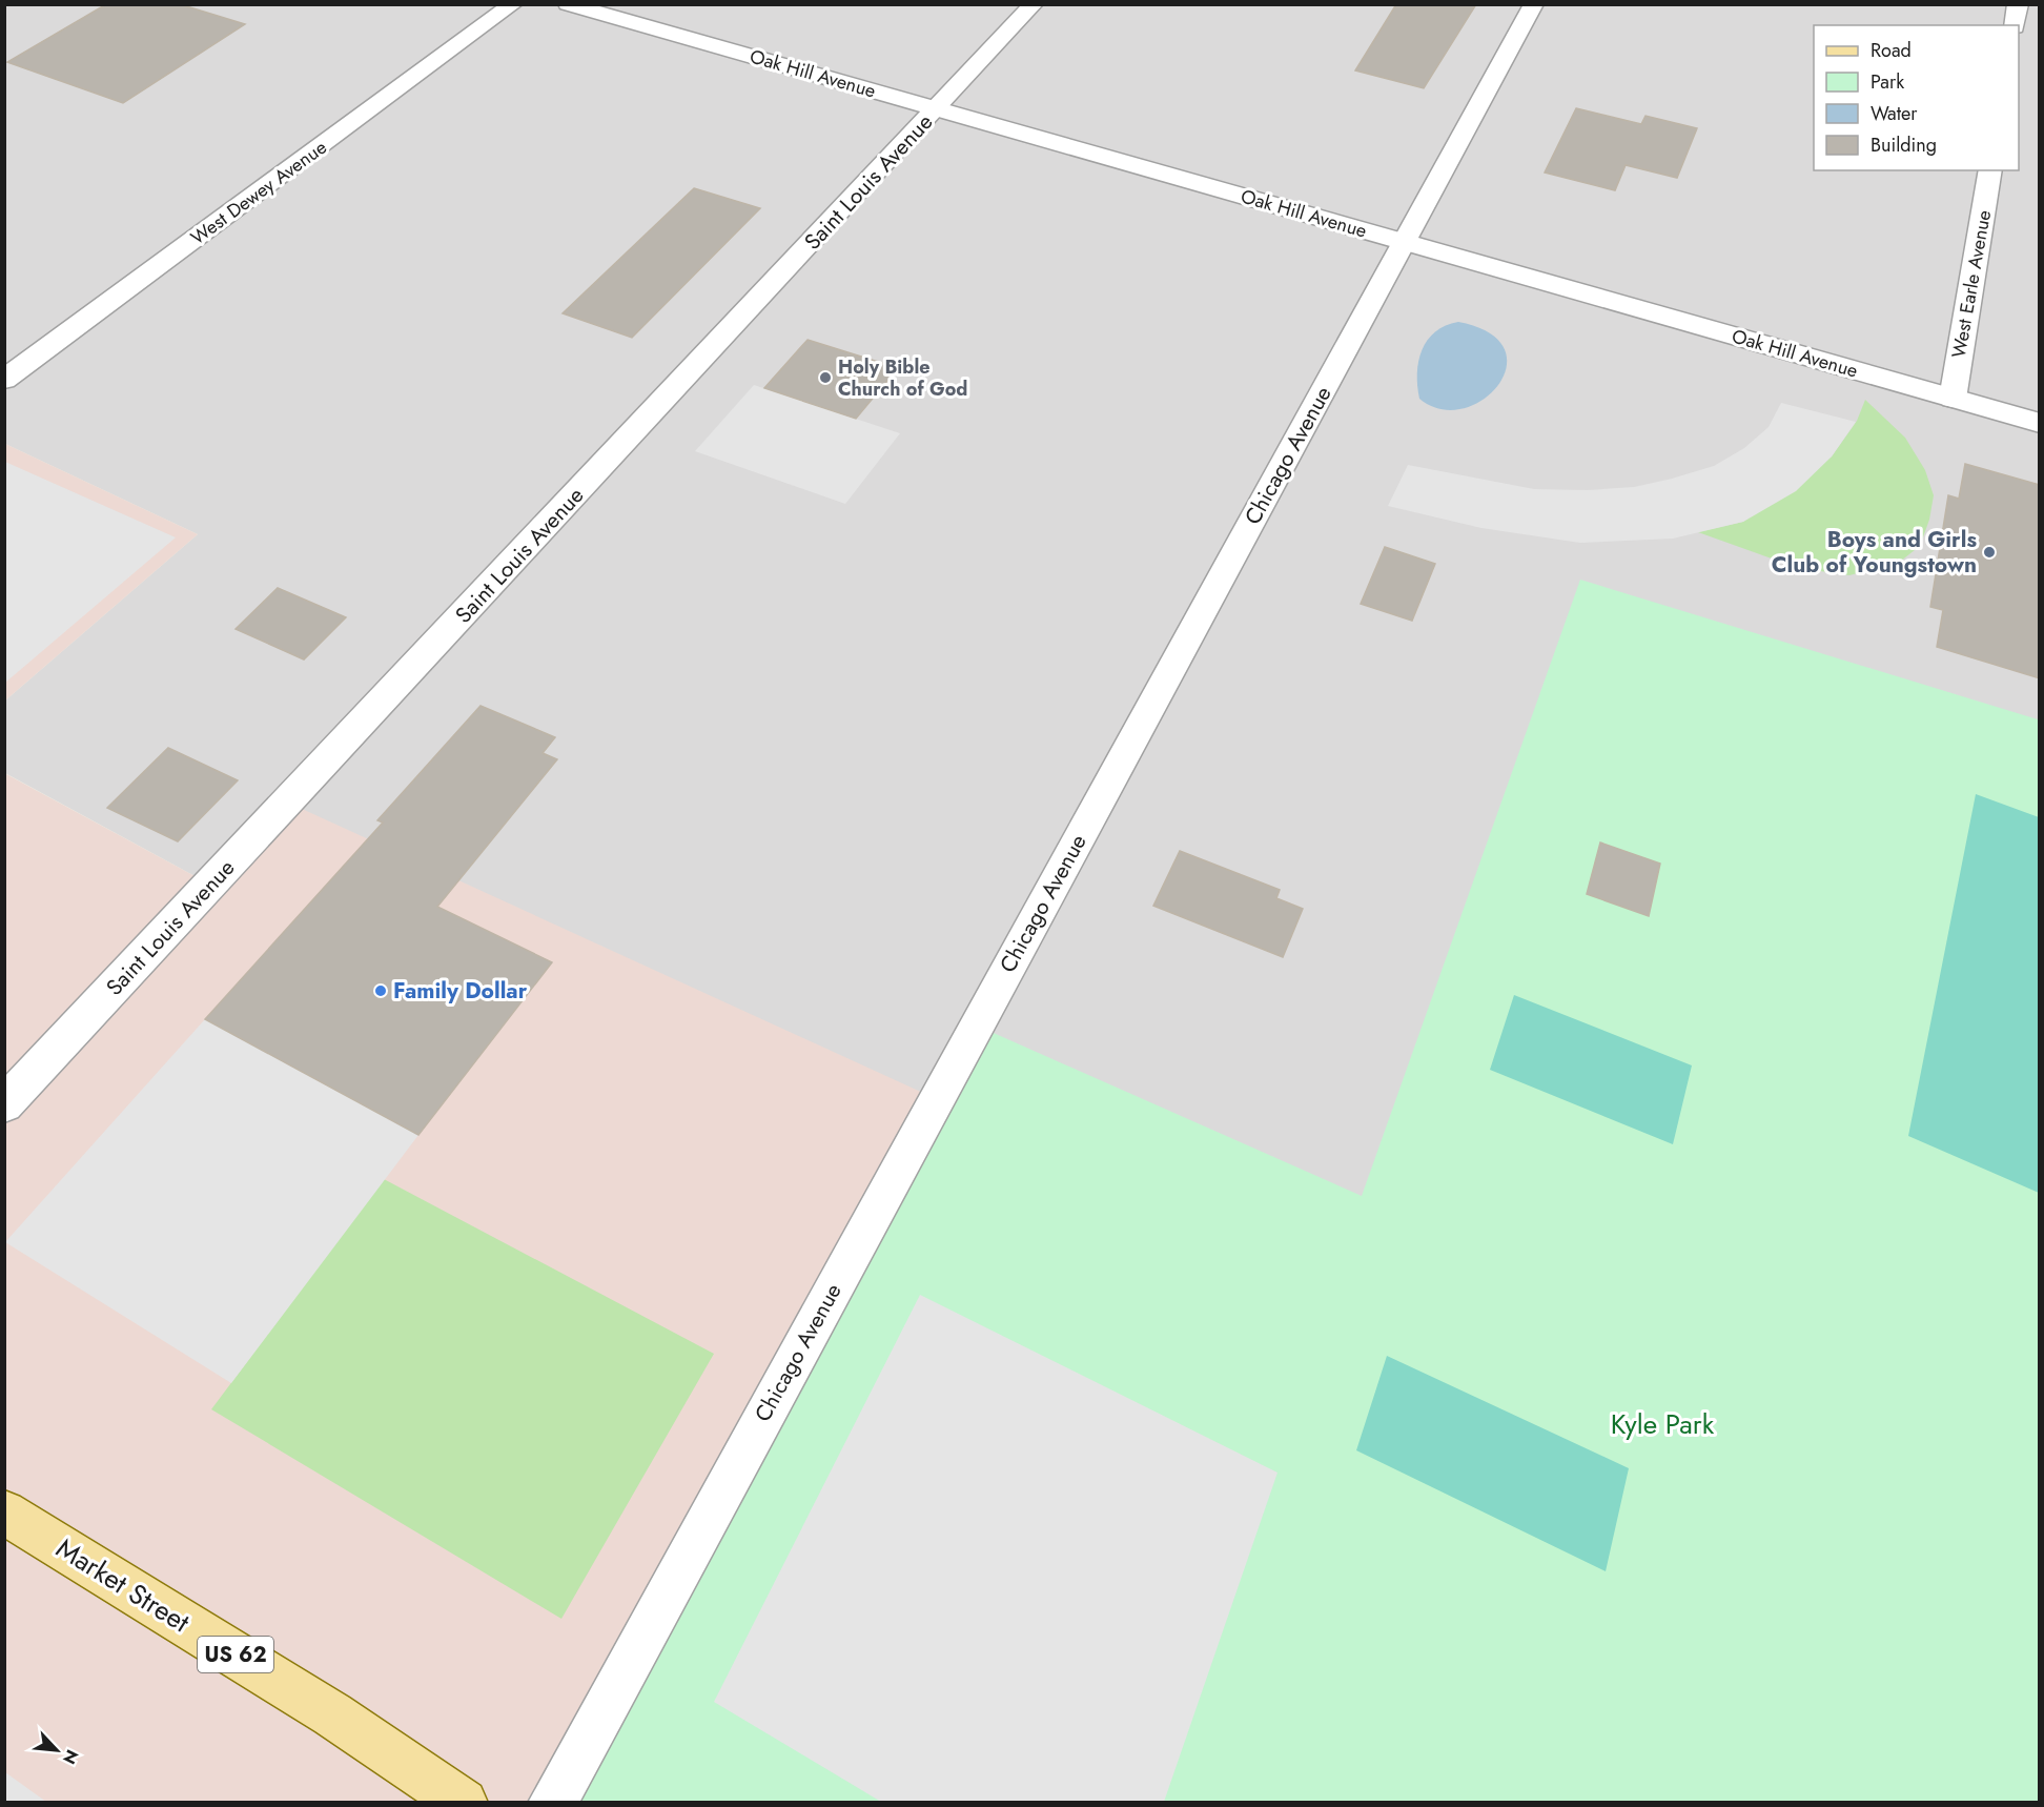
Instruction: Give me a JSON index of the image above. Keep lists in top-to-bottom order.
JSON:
{
  "streets": {
    "main road": ["Market Street", "US 62"],
    "street": [
      "Oak Hill Avenue",
      "Saint Louis Avenue",
      "West Dewey Avenue",
      "West Earle Avenue",
      "Chicago Avenue"
    ]
  },
  "crossings": [
    ["Oak Hill Avenue", "Saint Louis Avenue"],
    ["Oak Hill Avenue", "West Earle Avenue"],
    ["Oak Hill Avenue", "Chicago Avenue"]
  ],
  "parks": ["Kyle Park"],
  "places": ["Holy Bible Church of God", "Boys and Girls Club of Youngstown", "Family Dollar"],
  "legend": [
    "Road",
    "Park",
    "Water",
    "Building"
  ],
  "north": "bottom right"
}
